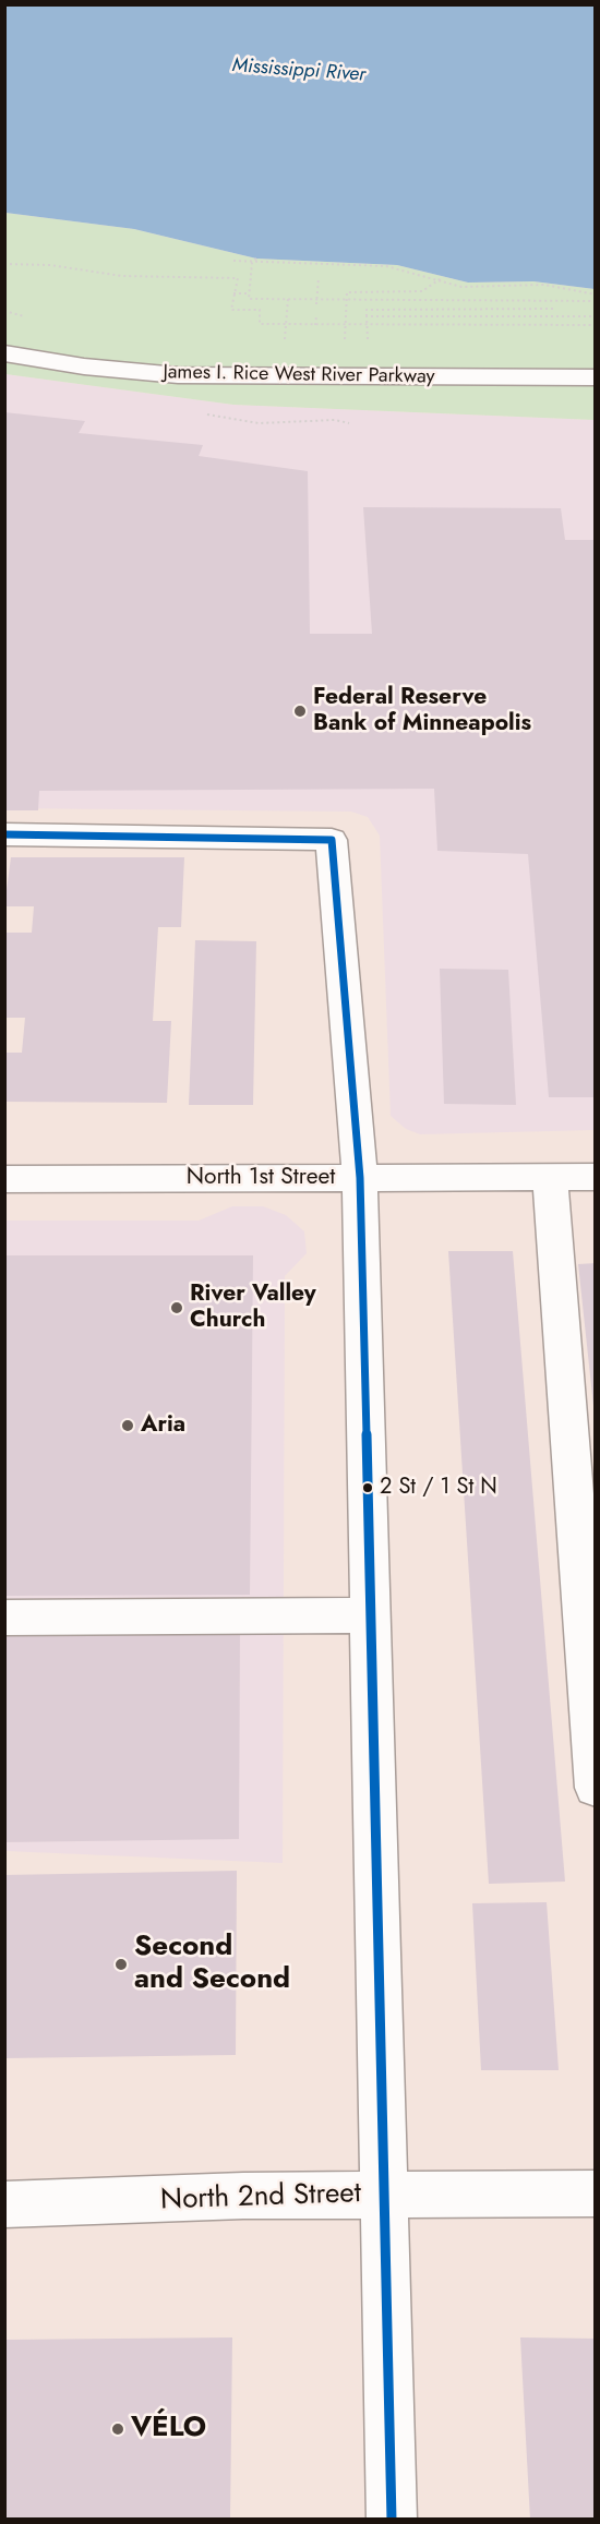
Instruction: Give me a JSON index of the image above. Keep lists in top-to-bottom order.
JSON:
{
  "streets": {
    "street": ["James I. Rice West River Parkway", "North 1st Street", "North 2nd Street"]
  },
  "water": ["Mississippi River"],
  "places": [
    "Federal Reserve Bank of Minneapolis",
    "River Valley Church",
    "Aria",
    "2 St / 1 St N",
    "Second and Second",
    "VÉLO"
  ]
}
